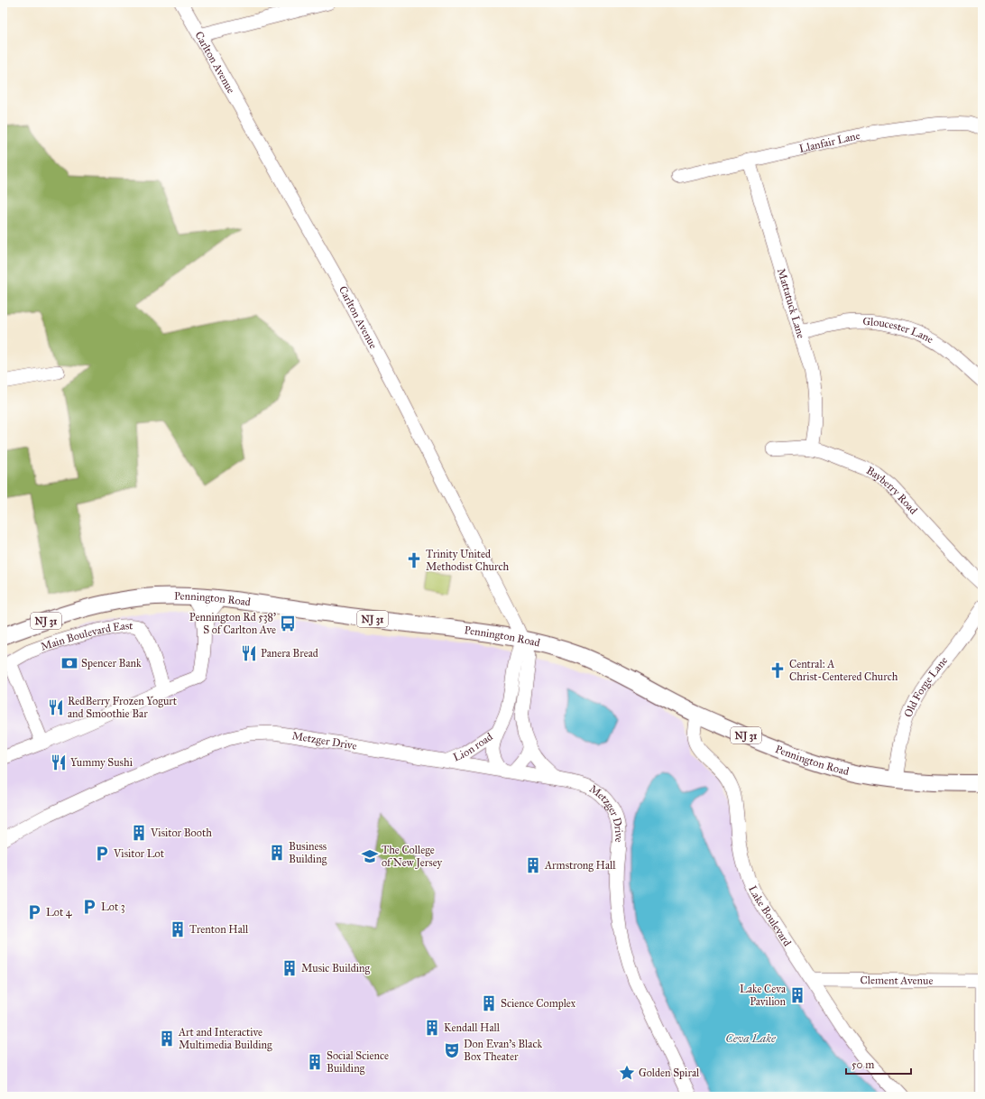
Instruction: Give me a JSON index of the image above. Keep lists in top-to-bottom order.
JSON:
{
  "streets": {
    "main road": ["Pennington Road", "NJ 31"],
    "street": [
      "Carlton Avenue",
      "Llanfair Lane",
      "Mattatuck Lane",
      "Gloucester Lane",
      "Bayberry Road",
      "Main Boulevard East",
      "Old Forge Lane",
      "Metzger Drive",
      "Lion road",
      "Lake Boulevard",
      "Clement Avenue"
    ]
  },
  "crossings": [
    ["Carlton Avenue", "Pennington Road"],
    ["Carlton Avenue", "Metzger Drive"],
    ["Llanfair Lane", "Mattatuck Lane"],
    ["Mattatuck Lane", "Gloucester Lane"],
    ["Mattatuck Lane", "Bayberry Road"],
    ["Pennington Road", "Old Forge Lane"],
    ["Pennington Road", "Lake Boulevard"],
    ["Metzger Drive", "Lion road"],
    ["Lake Boulevard", "Clement Avenue"]
  ],
  "water": ["Ceva Lake"],
  "places": {
    "church": ["Trinity United Methodist Church", "Central: A Christ-Centered Church"],
    "bus stop": ["Pennington Rd 538' S of Carlton Ave"],
    "restaurant": ["Panera Bread", "RedBerry Frozen Yogurt and Smoothie Bar", "Yummy Sushi"],
    "bank": ["Spencer Bank"],
    "building": [
      "Visitor Booth",
      "Business Building",
      "Armstrong Hall",
      "Trenton Hall",
      "Music Building",
      "Lake Ceva Pavilion",
      "Science Complex",
      "Kendall Hall",
      "Art and Interactive Multimedia Building",
      "Social Science Building"
    ],
    "parking": ["Visitor Lot", "Lot 3", "Lot 4"],
    "school or university": ["The College of New Jersey"],
    "theatre": ["Don Evan's Black Box Theater"],
    "place": ["Golden Spiral"]
  },
  "scale_bar": "50 m"
}
